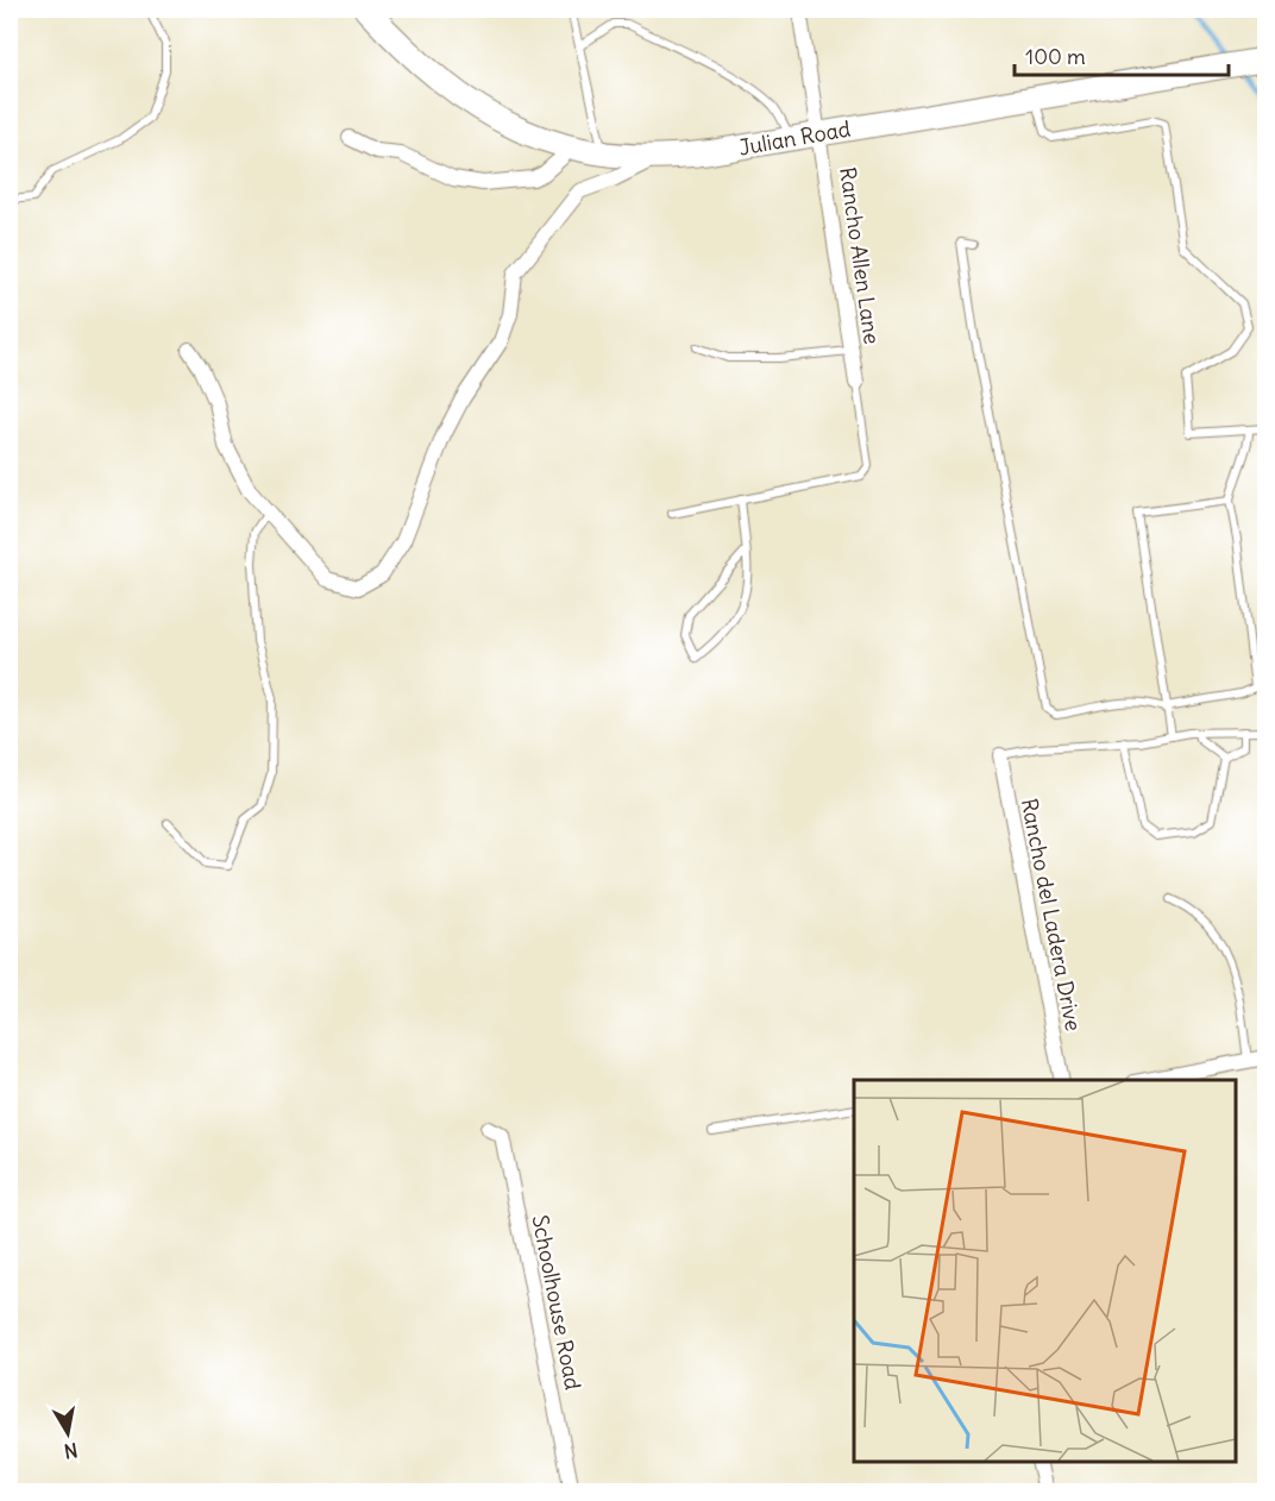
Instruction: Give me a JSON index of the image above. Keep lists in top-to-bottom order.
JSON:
{
  "streets": {
    "main road": ["Julian Road"],
    "street": ["Rancho Allen Lane", "Rancho del Ladera Drive", "Schoolhouse Road"]
  },
  "crossings": [
    ["Julian Road", "Rancho Allen Lane"]
  ],
  "scale_bar": "100 m",
  "north": "bottom"
}
